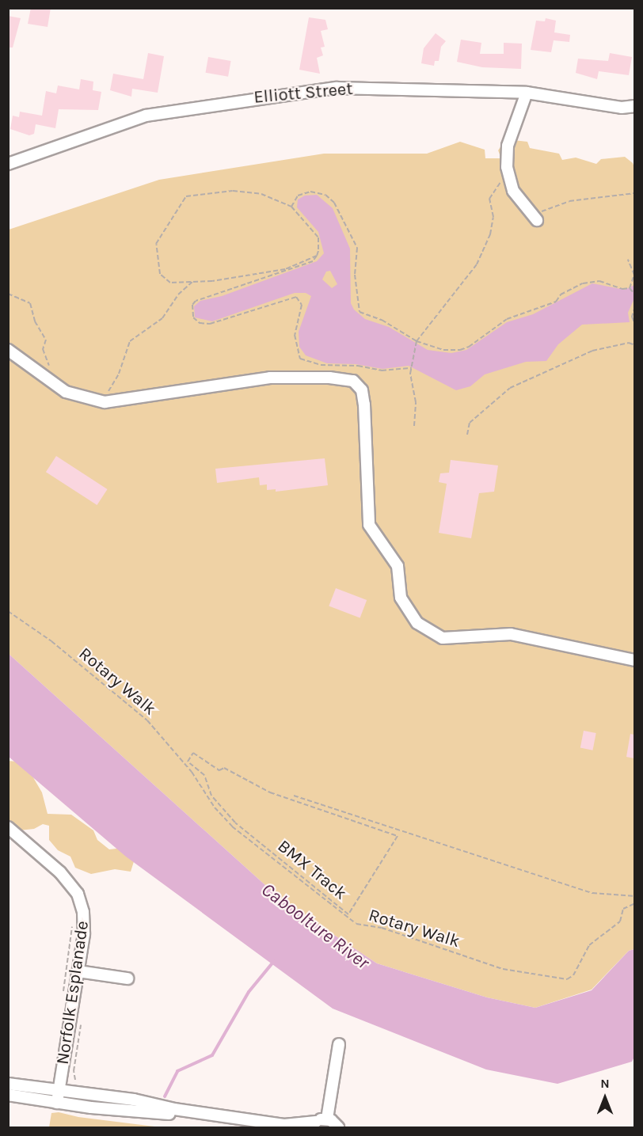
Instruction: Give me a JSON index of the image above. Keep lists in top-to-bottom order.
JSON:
{
  "streets": {
    "street": ["Elliott Street", "Norfolk Esplanade"],
    "path": ["Rotary Walk", "BMX Track"]
  },
  "water": ["Caboolture River"],
  "north": "top"
}
